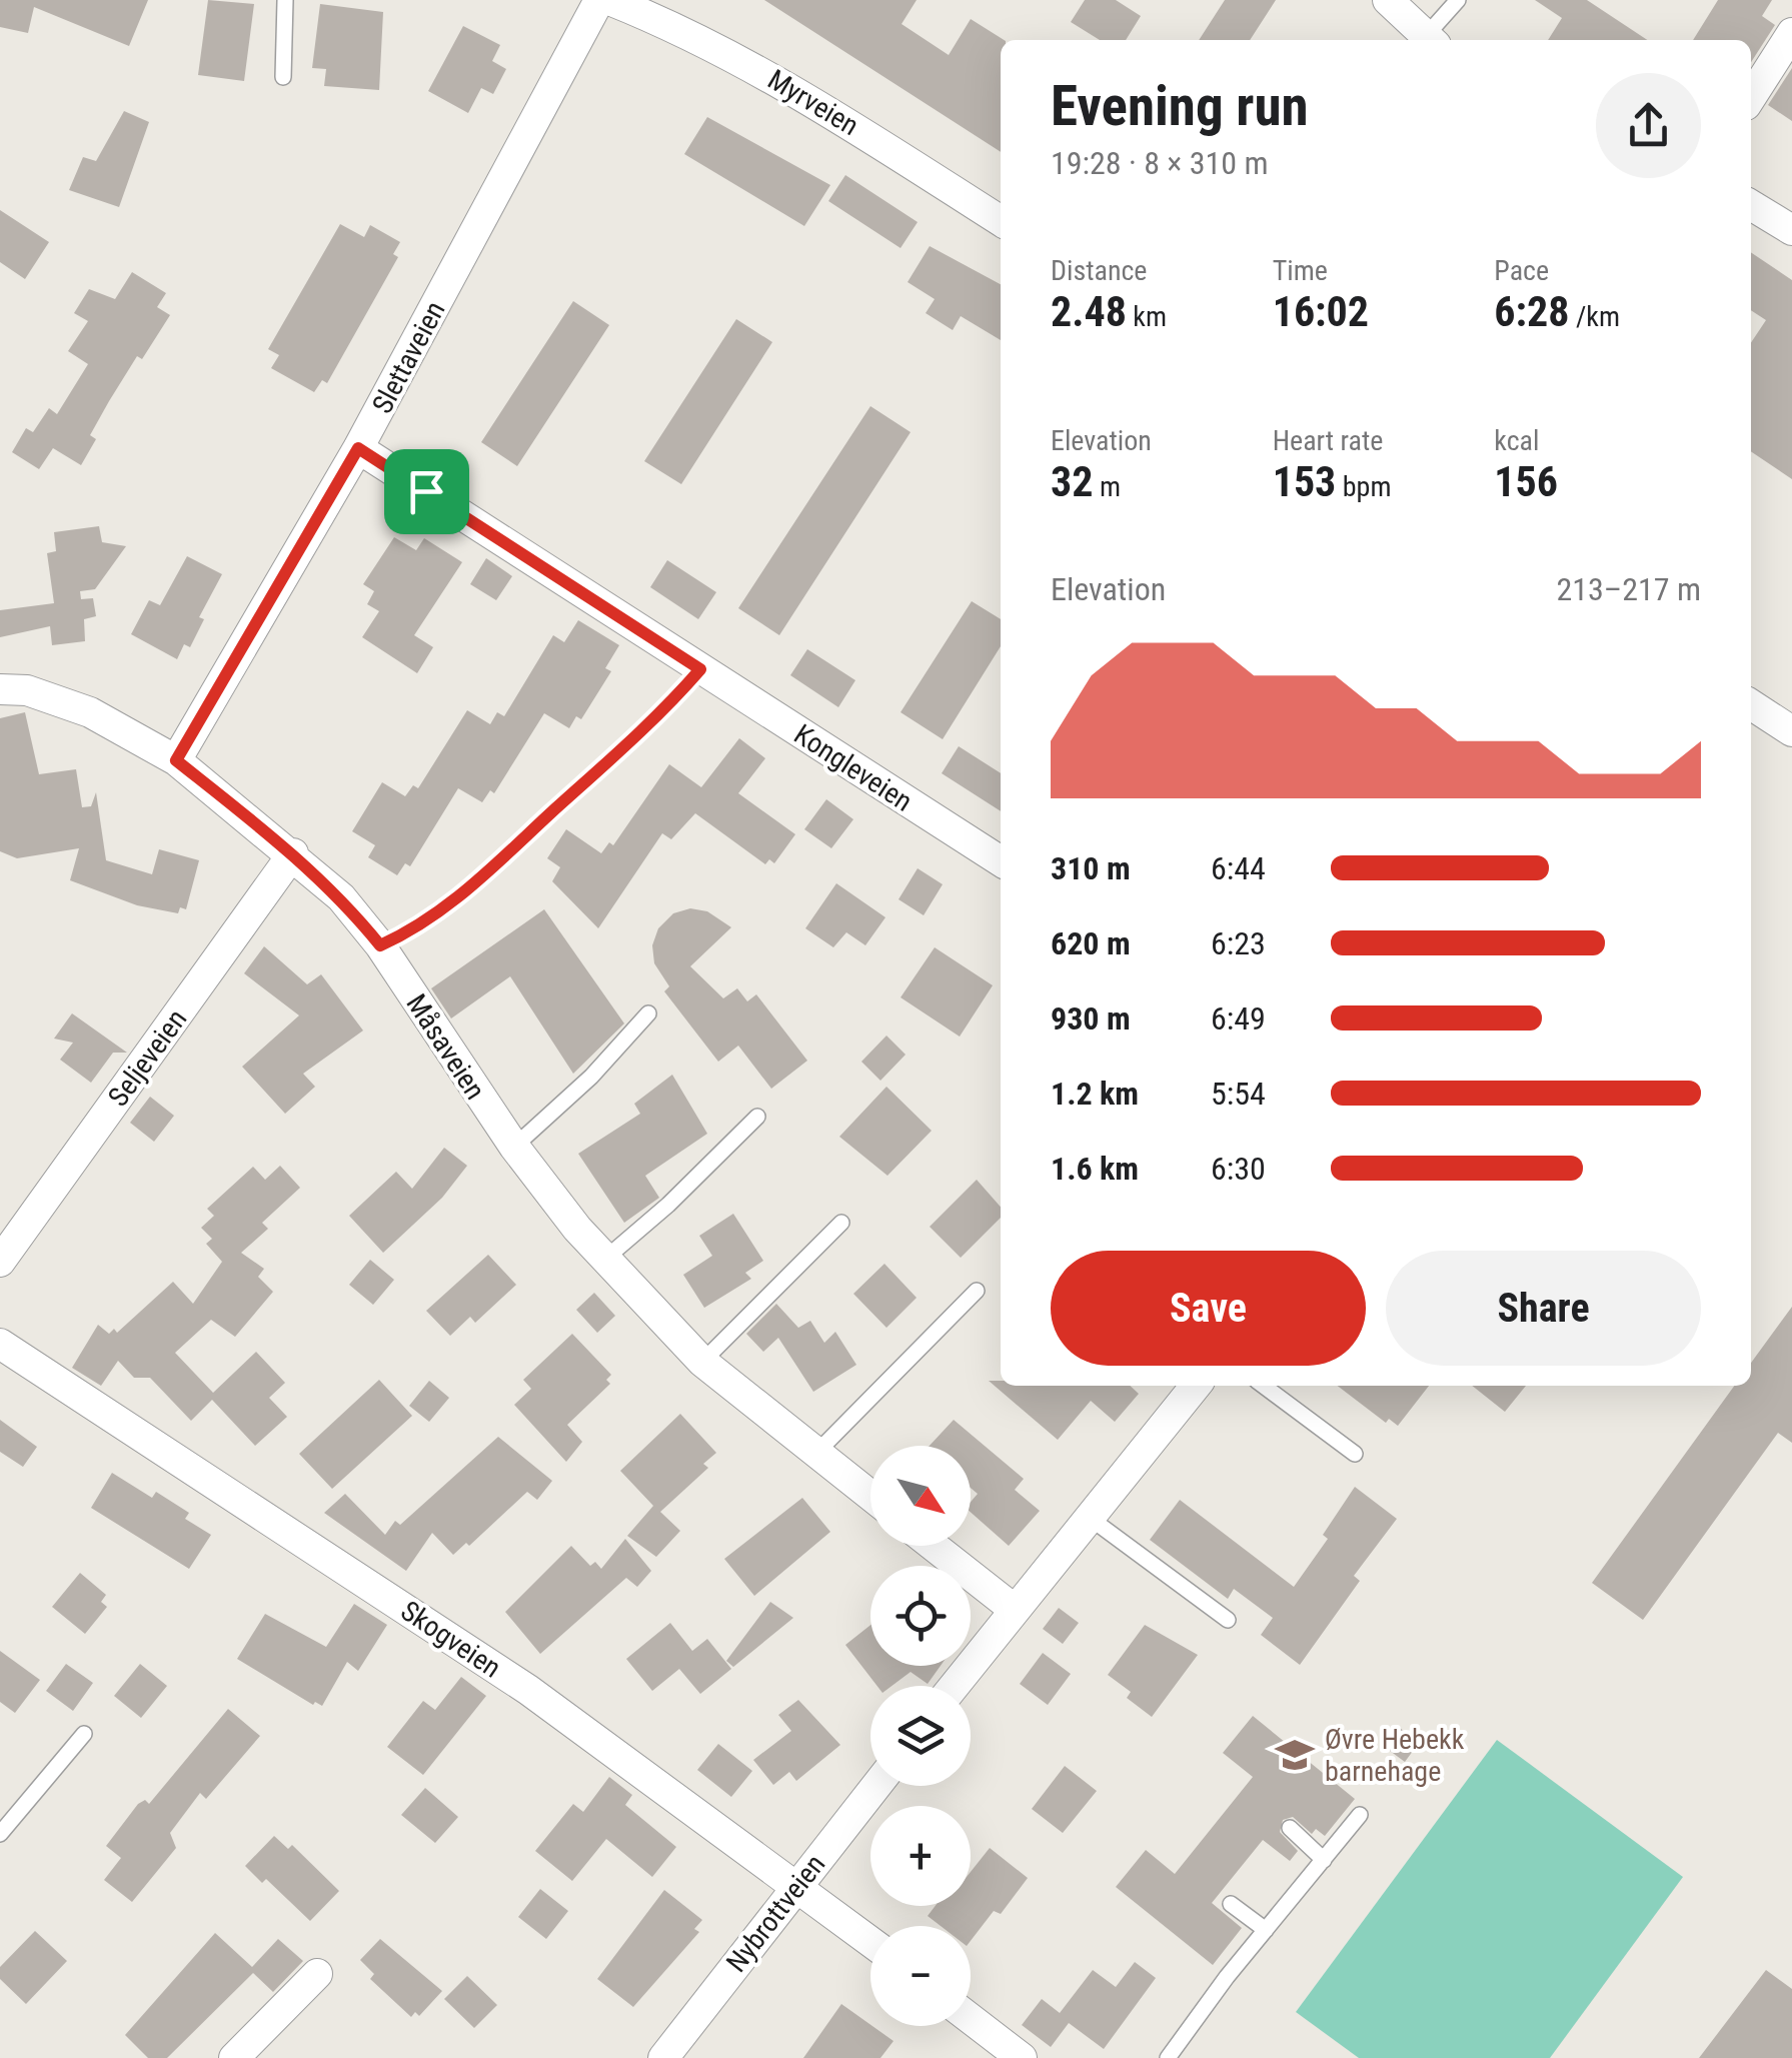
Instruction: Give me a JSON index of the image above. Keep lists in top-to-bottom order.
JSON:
{
  "streets": {
    "street": [
      "Myrveien",
      "Slettaveien",
      "Kongleveien",
      "Måsaveien",
      "Seljeveien",
      "Skogveien",
      "Nybrottveien"
    ]
  },
  "crossings": [
    ["Slettaveien", "Kongleveien"],
    ["Slettaveien", "Måsaveien"],
    ["Måsaveien", "Seljeveien"],
    ["Skogveien", "Nybrottveien"]
  ],
  "places": {
    "school or university": ["Øvre Hebekk barnehage"]
  },
  "north": "bottom right",
  "page": {
    "heading": ["Evening run", "19:28 · 8 × 310 m"],
    "stats": [
      ["Distance", "2.48 km"],
      ["Time", "16:02"],
      ["Pace", "6:28 /km"],
      ["Elevation", "32 m"],
      ["Heart rate", "153 bpm"],
      ["kcal", "156"]
    ],
    "chart": ["Elevation", "213–217 m"],
    "list": [
      {
        "name": "310 m",
        "note": "6:44"
      },
      {
        "name": "620 m",
        "note": "6:23"
      },
      {
        "name": "930 m",
        "note": "6:49"
      },
      {
        "name": "1.2 km",
        "note": "5:54"
      },
      {
        "name": "1.6 km",
        "note": "6:30"
      }
    ],
    "buttons": ["Save", "Share"],
    "map_buttons": ["+", "−"]
  }
}
